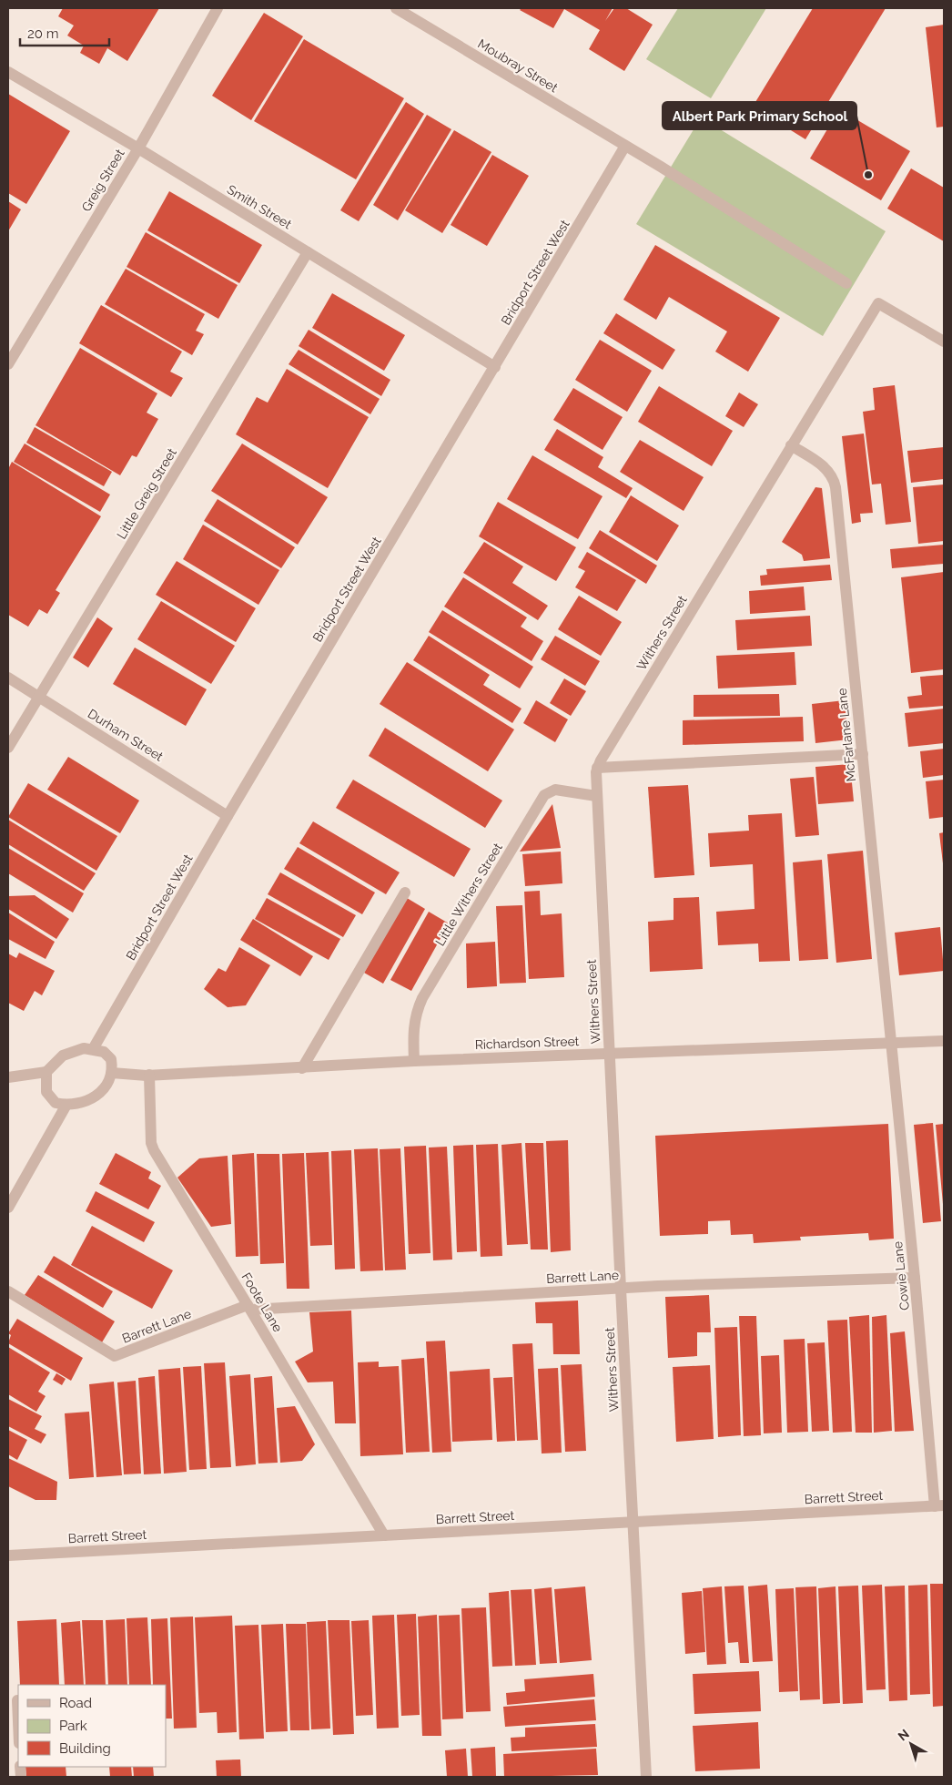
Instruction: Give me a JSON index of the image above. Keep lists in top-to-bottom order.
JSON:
{
  "streets": {
    "street": [
      "Moubray Street",
      "Greig Street",
      "Smith Street",
      "Bridport Street West",
      "Little Greig Street",
      "Withers Street",
      "Durham Street",
      "McFarlane Lane",
      "Little Withers Street",
      "Richardson Street",
      "Cowie Lane",
      "Barrett Lane",
      "Foote Lane",
      "Barrett Street"
    ]
  },
  "crossings": [
    ["Moubray Street", "Bridport Street West"],
    ["Greig Street", "Smith Street"],
    ["Smith Street", "Bridport Street West"],
    ["Smith Street", "Little Greig Street"],
    ["Bridport Street West", "Durham Street"],
    ["Bridport Street West", "Richardson Street"],
    ["Little Greig Street", "Durham Street"],
    ["Withers Street", "McFarlane Lane"],
    ["Withers Street", "Little Withers Street"],
    ["Withers Street", "Richardson Street"],
    ["Withers Street", "Barrett Lane"],
    ["Withers Street", "Barrett Street"],
    ["McFarlane Lane", "Richardson Street"],
    ["McFarlane Lane", "Cowie Lane"],
    ["Little Withers Street", "Richardson Street"],
    ["Richardson Street", "Cowie Lane"],
    ["Richardson Street", "Foote Lane"],
    ["Cowie Lane", "Barrett Lane"],
    ["Cowie Lane", "Barrett Street"],
    ["Barrett Lane", "Foote Lane"],
    ["Foote Lane", "Barrett Street"]
  ],
  "places": ["Albert Park Primary School"],
  "legend": ["Road", "Park", "Building"],
  "scale_bar": "20 m",
  "north": "top left"
}
